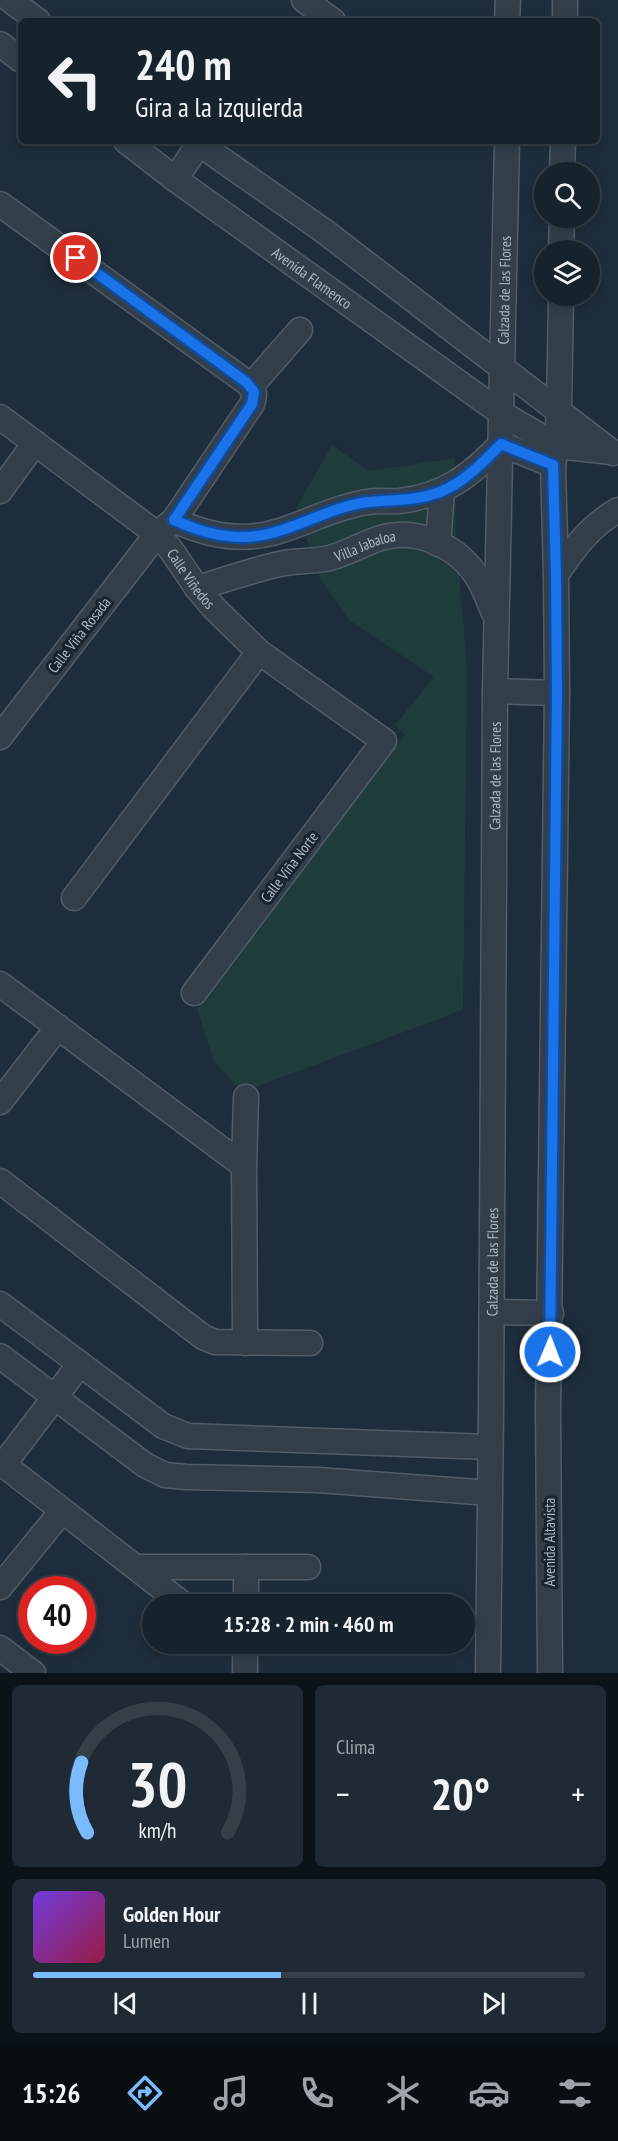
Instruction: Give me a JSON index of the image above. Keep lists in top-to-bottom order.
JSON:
{
  "streets": {
    "street": [
      "Avenida Flamenco",
      "Calzada de las Flores",
      "Villa Jabaloa",
      "Calle Viñedos",
      "Calle Viña Rosada",
      "Calle Viña Norte",
      "Avenida Altavista"
    ]
  },
  "crossings": [
    ["Avenida Flamenco", "Calzada de las Flores"],
    ["Calzada de las Flores", "Villa Jabaloa"],
    ["Villa Jabaloa", "Calle Viñedos"],
    ["Calle Viñedos", "Calle Viña Rosada"],
    ["Calle Viñedos", "Calle Viña Norte"]
  ],
  "page": {
    "turn": ["240 m", "Gira a la izquierda"],
    "limit": "40",
    "trip": "15:28 · 2 min · 460 m",
    "tile": "Clima",
    "heat": ["−", "20°", "+"],
    "song": ["Golden Hour", "Lumen"],
    "tabs": "15:26",
    "gauge": ["30", "km/h"]
  }
}
